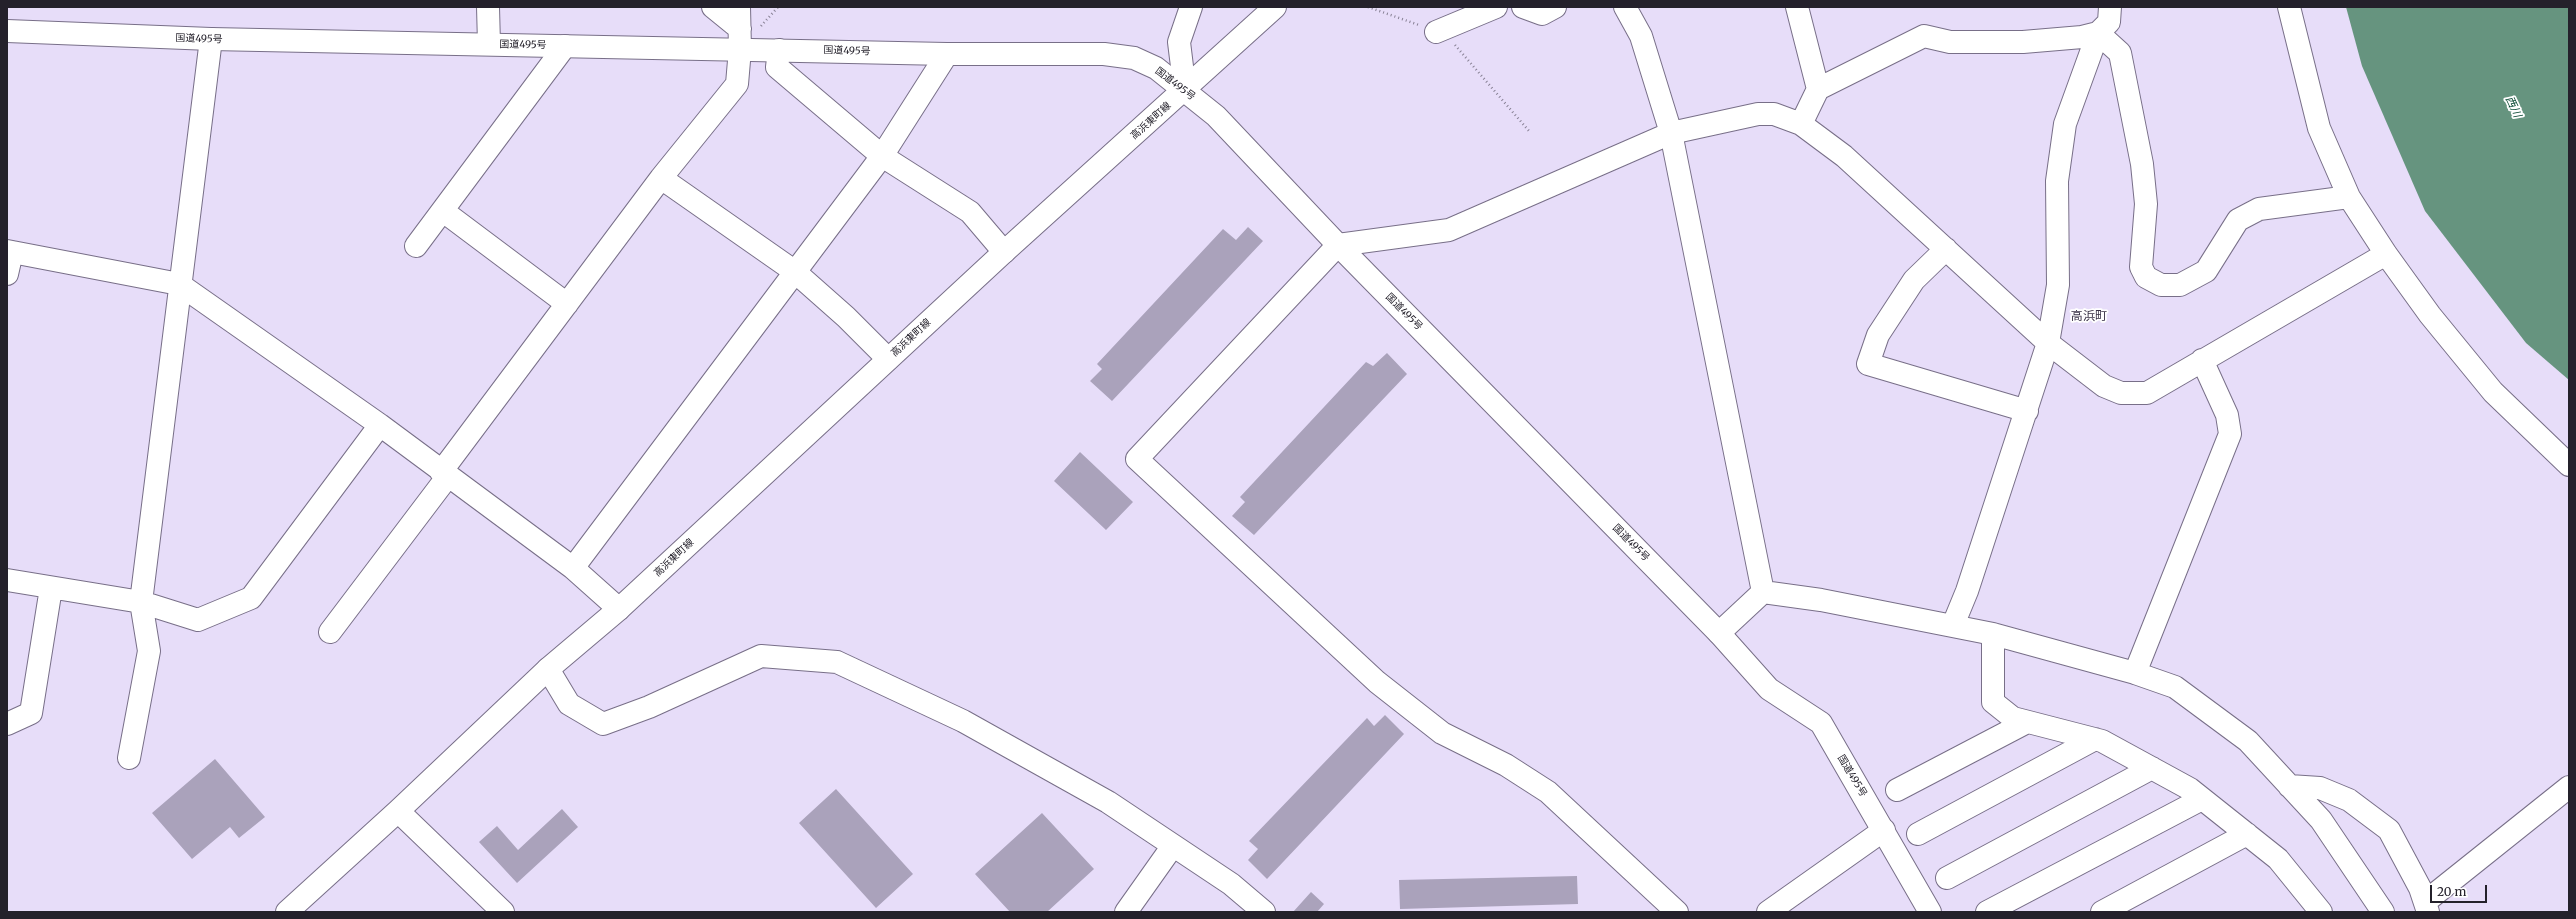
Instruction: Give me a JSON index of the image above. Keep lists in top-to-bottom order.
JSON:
{
  "streets": {
    "main road": ["国道495号", "高浜東町線"]
  },
  "crossings": [
    ["国道495号", "高浜東町線"]
  ],
  "districts": ["高浜町"],
  "water": ["西川"],
  "scale_bar": "20 m"
}
